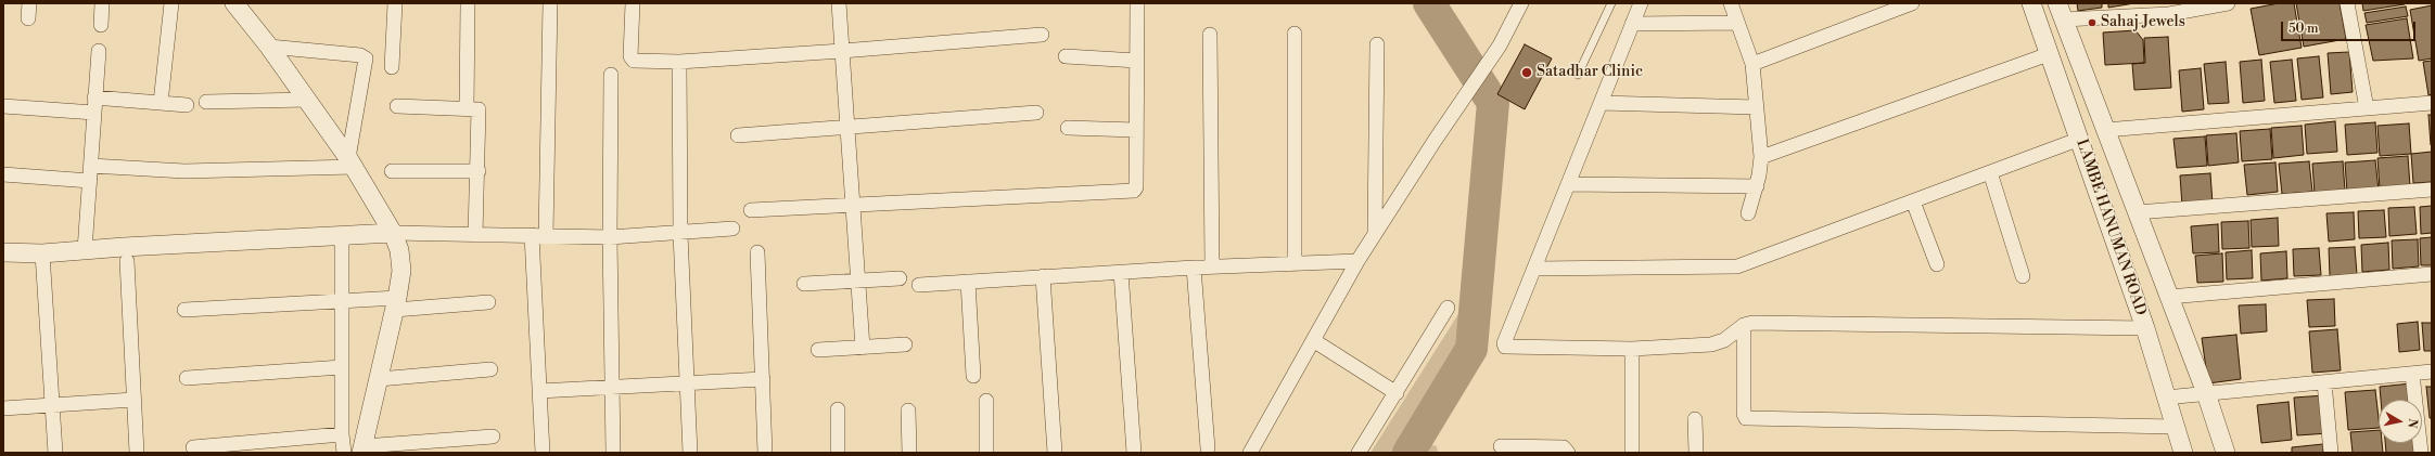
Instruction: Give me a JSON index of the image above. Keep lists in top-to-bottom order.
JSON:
{
  "streets": {
    "street": ["LAMBE HANUMAN ROAD"]
  },
  "places": ["Sahaj Jewels", "Satadhar Clinic"],
  "scale_bar": "50 m",
  "north": "right"
}
